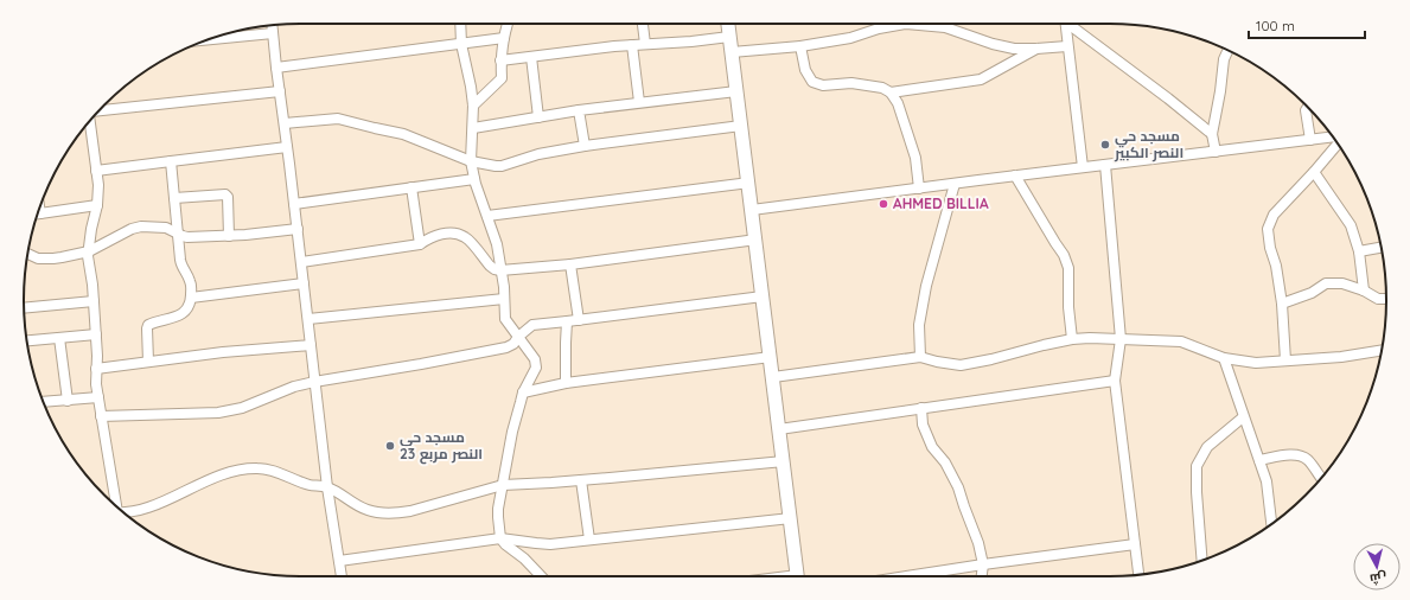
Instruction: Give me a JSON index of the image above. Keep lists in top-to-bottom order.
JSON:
{
  "places": ["مسجد حي النصر الكبير", "AHMED BILLIA", "مسجد حي النصر مربع 23"],
  "scale_bar": "100 m",
  "north": "bottom"
}
